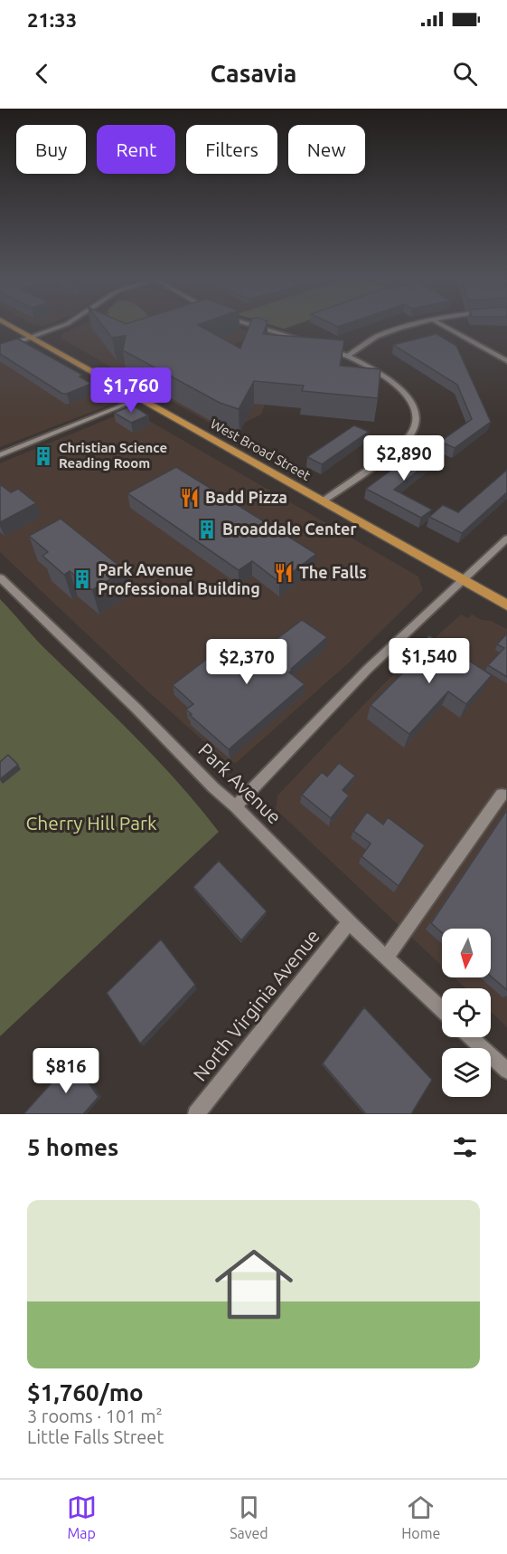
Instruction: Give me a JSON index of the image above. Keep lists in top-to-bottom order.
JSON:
{
  "streets": {
    "main road": ["West Broad Street"],
    "street": ["Park Avenue", "North Virginia Avenue"]
  },
  "crossings": [
    ["Park Avenue", "North Virginia Avenue"]
  ],
  "parks": ["Cherry Hill Park"],
  "places": {
    "building": ["Christian Science Reading Room", "Broaddale Center", "Park Avenue Professional Building"],
    "restaurant": ["Badd Pizza", "The Falls"]
  },
  "north": "bottom",
  "page": {
    "status": "21:33",
    "header": "Casavia",
    "chip": [
      "Buy",
      "Rent",
      "Filters",
      "New"
    ],
    "price": [
      "$1,760",
      "$2,890",
      "$1,540",
      "$2,370",
      "$816"
    ],
    "heading": "5 homes",
    "list": [
      {
        "name": "$1,760/mo",
        "note": "3 rooms · 101 m² · Little Falls Street"
      }
    ],
    "tabs": ["Map", "Saved", "Home"]
  }
}
